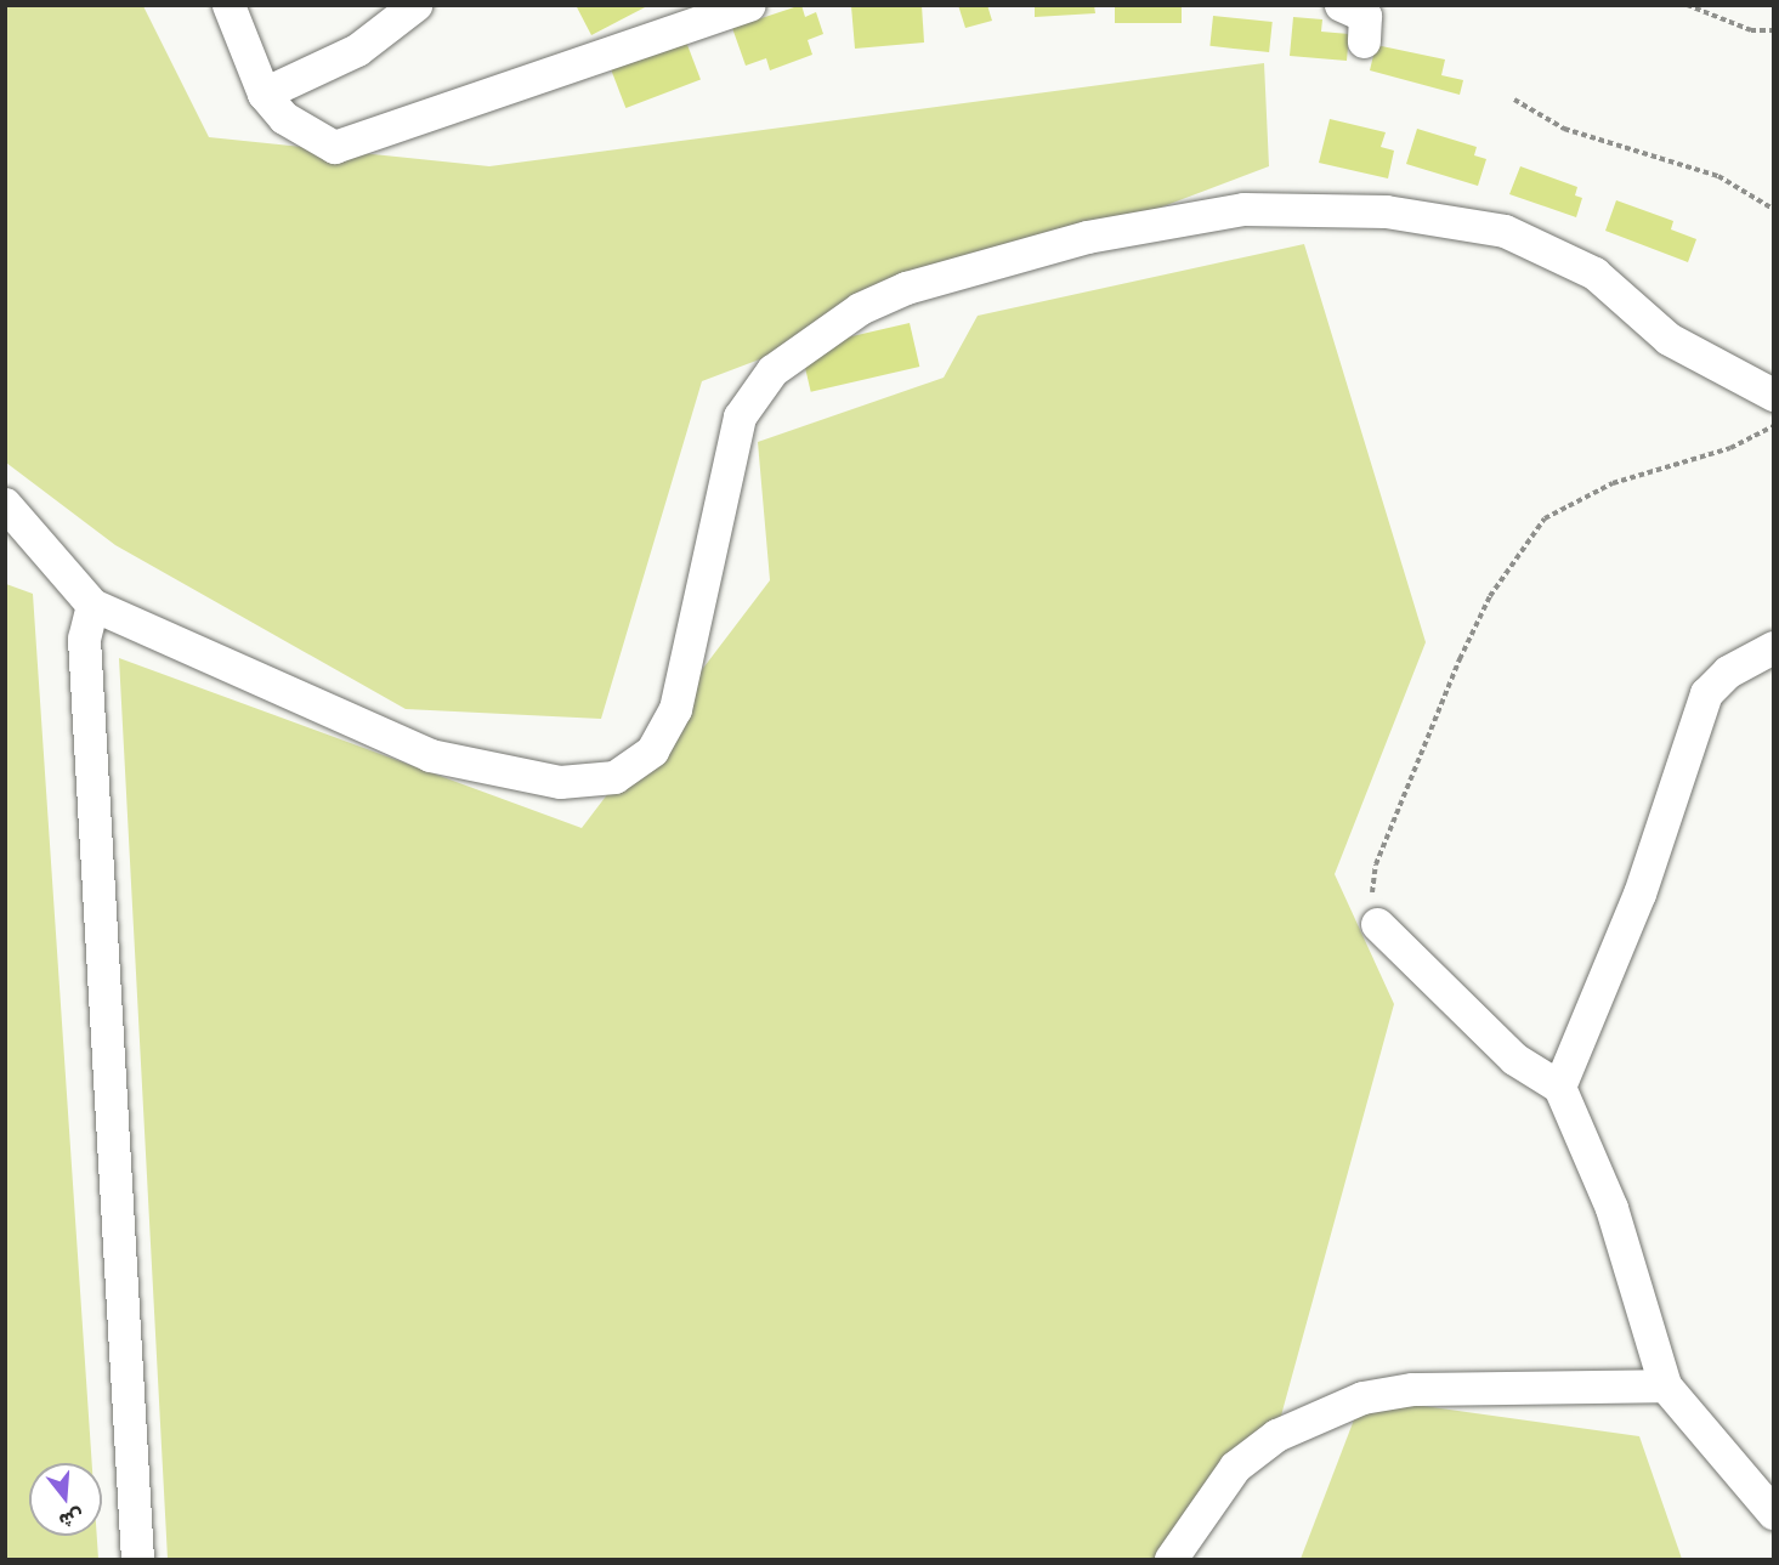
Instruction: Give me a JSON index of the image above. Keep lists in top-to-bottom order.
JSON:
{
  "north": "bottom"
}
